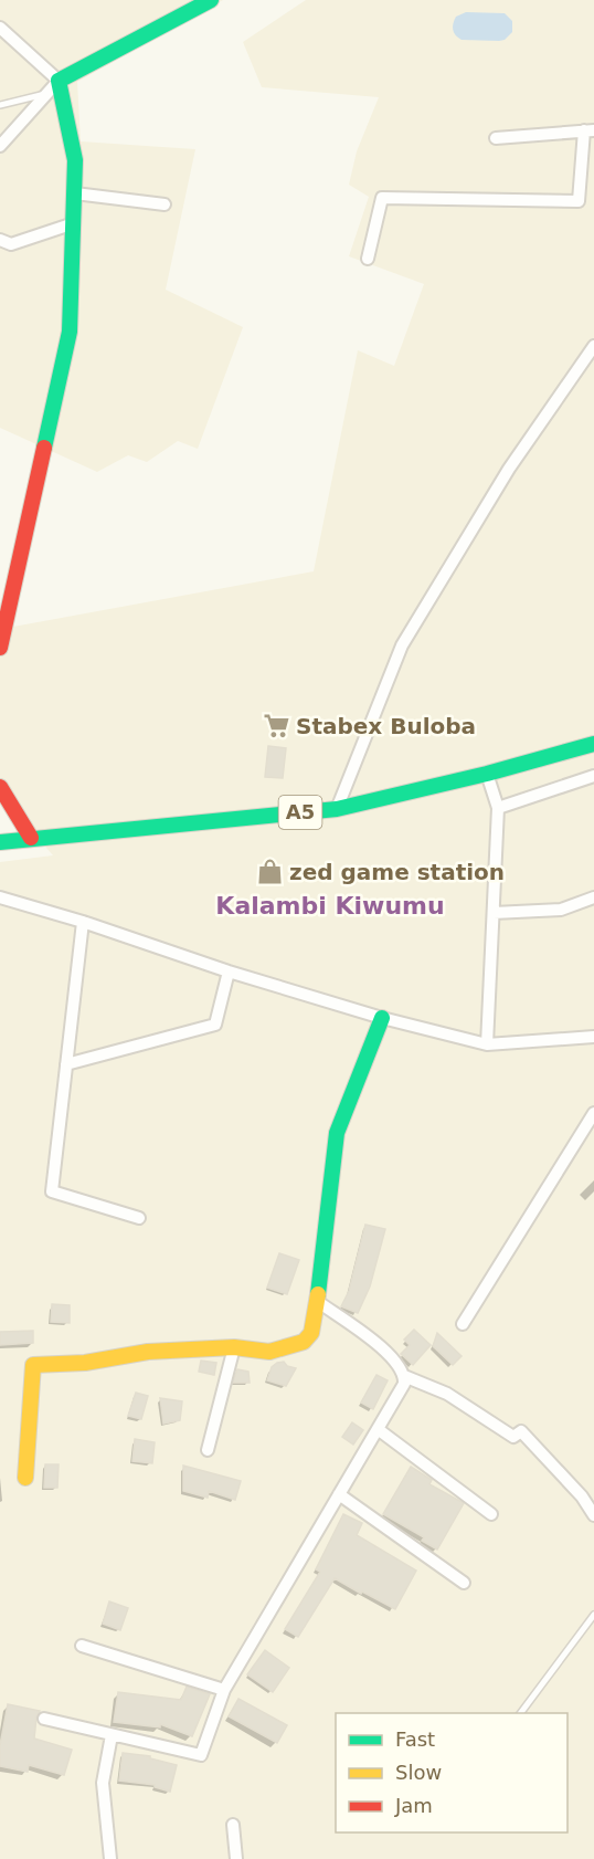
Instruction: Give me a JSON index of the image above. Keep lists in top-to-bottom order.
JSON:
{
  "streets": {
    "street": ["A5"]
  },
  "districts": ["Kalambi Kiwumu"],
  "places": {
    "supermarket": ["Stabex Buloba"],
    "shop": ["zed game station"]
  },
  "legend": ["Fast", "Slow", "Jam"]
}
